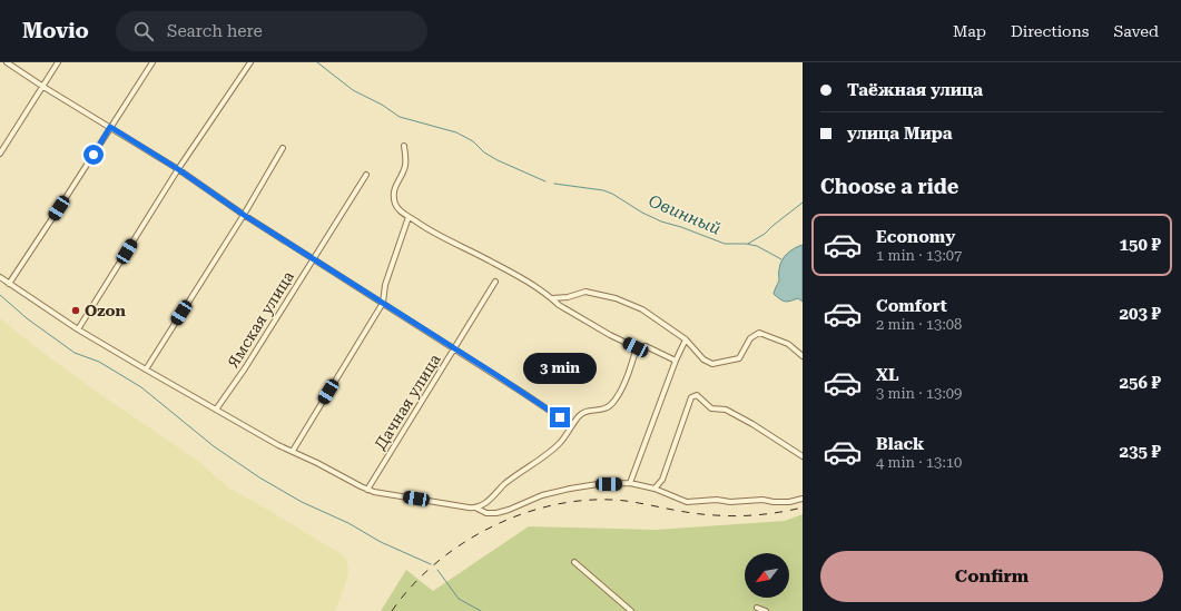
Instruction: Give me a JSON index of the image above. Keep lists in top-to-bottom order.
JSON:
{
  "streets": {
    "street": ["Ямская улица", "Дачная улица"]
  },
  "water": ["Овинный"],
  "places": ["Ozon"],
  "north": "bottom left",
  "page": {
    "header": "Movio",
    "search": "Search here",
    "nav": ["Map", "Directions", "Saved"],
    "banner": ["Таёжная улица", "улица Мира"],
    "heading": "Choose a ride",
    "list": [
      {
        "name": "Economy",
        "note": "1 min · 13:07",
        "value": "150 ₽"
      },
      {
        "name": "Comfort",
        "note": "2 min · 13:08",
        "value": "203 ₽"
      },
      {
        "name": "XL",
        "note": "3 min · 13:09",
        "value": "256 ₽"
      },
      {
        "name": "Black",
        "note": "4 min · 13:10",
        "value": "235 ₽"
      }
    ],
    "bubble": "3 min",
    "buttons": "Confirm"
  }
}
